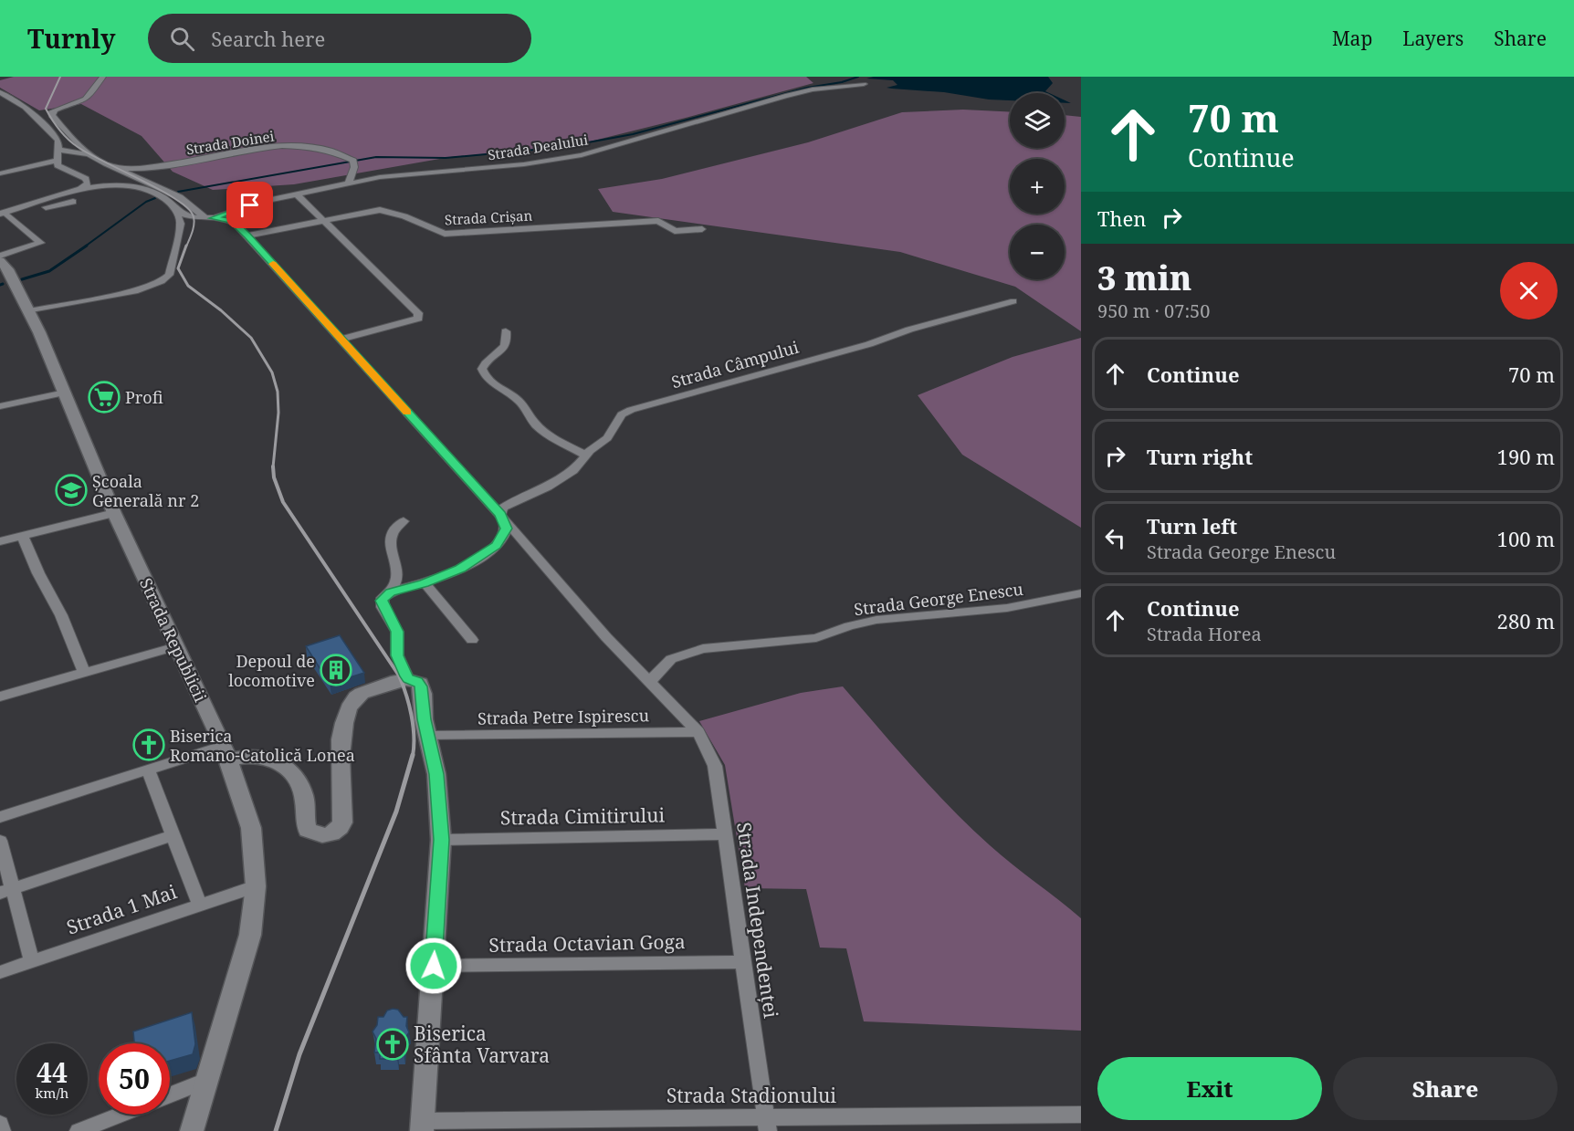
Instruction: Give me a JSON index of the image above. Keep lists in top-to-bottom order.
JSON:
{
  "streets": {
    "main road": ["Strada Republicii"],
    "street": [
      "Strada Doinei",
      "Strada Dealului",
      "Strada Crișan",
      "Strada Câmpului",
      "Strada George Enescu",
      "Strada Petre Ispirescu",
      "Strada Cimitirului",
      "Strada 1 Mai",
      "Strada Independenței",
      "Strada Octavian Goga",
      "Strada Stadionului"
    ]
  },
  "crossings": [
    ["Strada Doinei", "Strada Dealului"],
    ["Strada Republicii", "Strada 1 Mai"],
    ["Strada Petre Ispirescu", "Strada Independenței"],
    ["Strada Cimitirului", "Strada Independenței"],
    ["Strada Independenței", "Strada Octavian Goga"],
    ["Strada Independenței", "Strada Stadionului"]
  ],
  "places": {
    "supermarket": ["Profi"],
    "school or university": ["Școala Generală nr 2"],
    "building": ["Depoul de locomotive"],
    "church": ["Biserica Romano-Catolică Lonea", "Biserica Sfânta Varvara"]
  },
  "page": {
    "header": "Turnly",
    "search": "Search here",
    "nav": ["Map", "Layers", "Share"],
    "turn": ["70 m", "Continue"],
    "map_buttons": ["+", "−"],
    "then": "Then",
    "heading": ["3 min", "950 m · 07:50"],
    "list": [
      {
        "name": "Continue",
        "value": "70 m"
      },
      {
        "name": "Turn right",
        "value": "190 m"
      },
      {
        "name": "Turn left",
        "note": "Strada George Enescu",
        "value": "100 m"
      },
      {
        "name": "Continue",
        "note": "Strada Horea",
        "value": "280 m"
      }
    ],
    "speed": "44 km/h",
    "limit": "50",
    "buttons": ["Exit", "Share"]
  }
}
